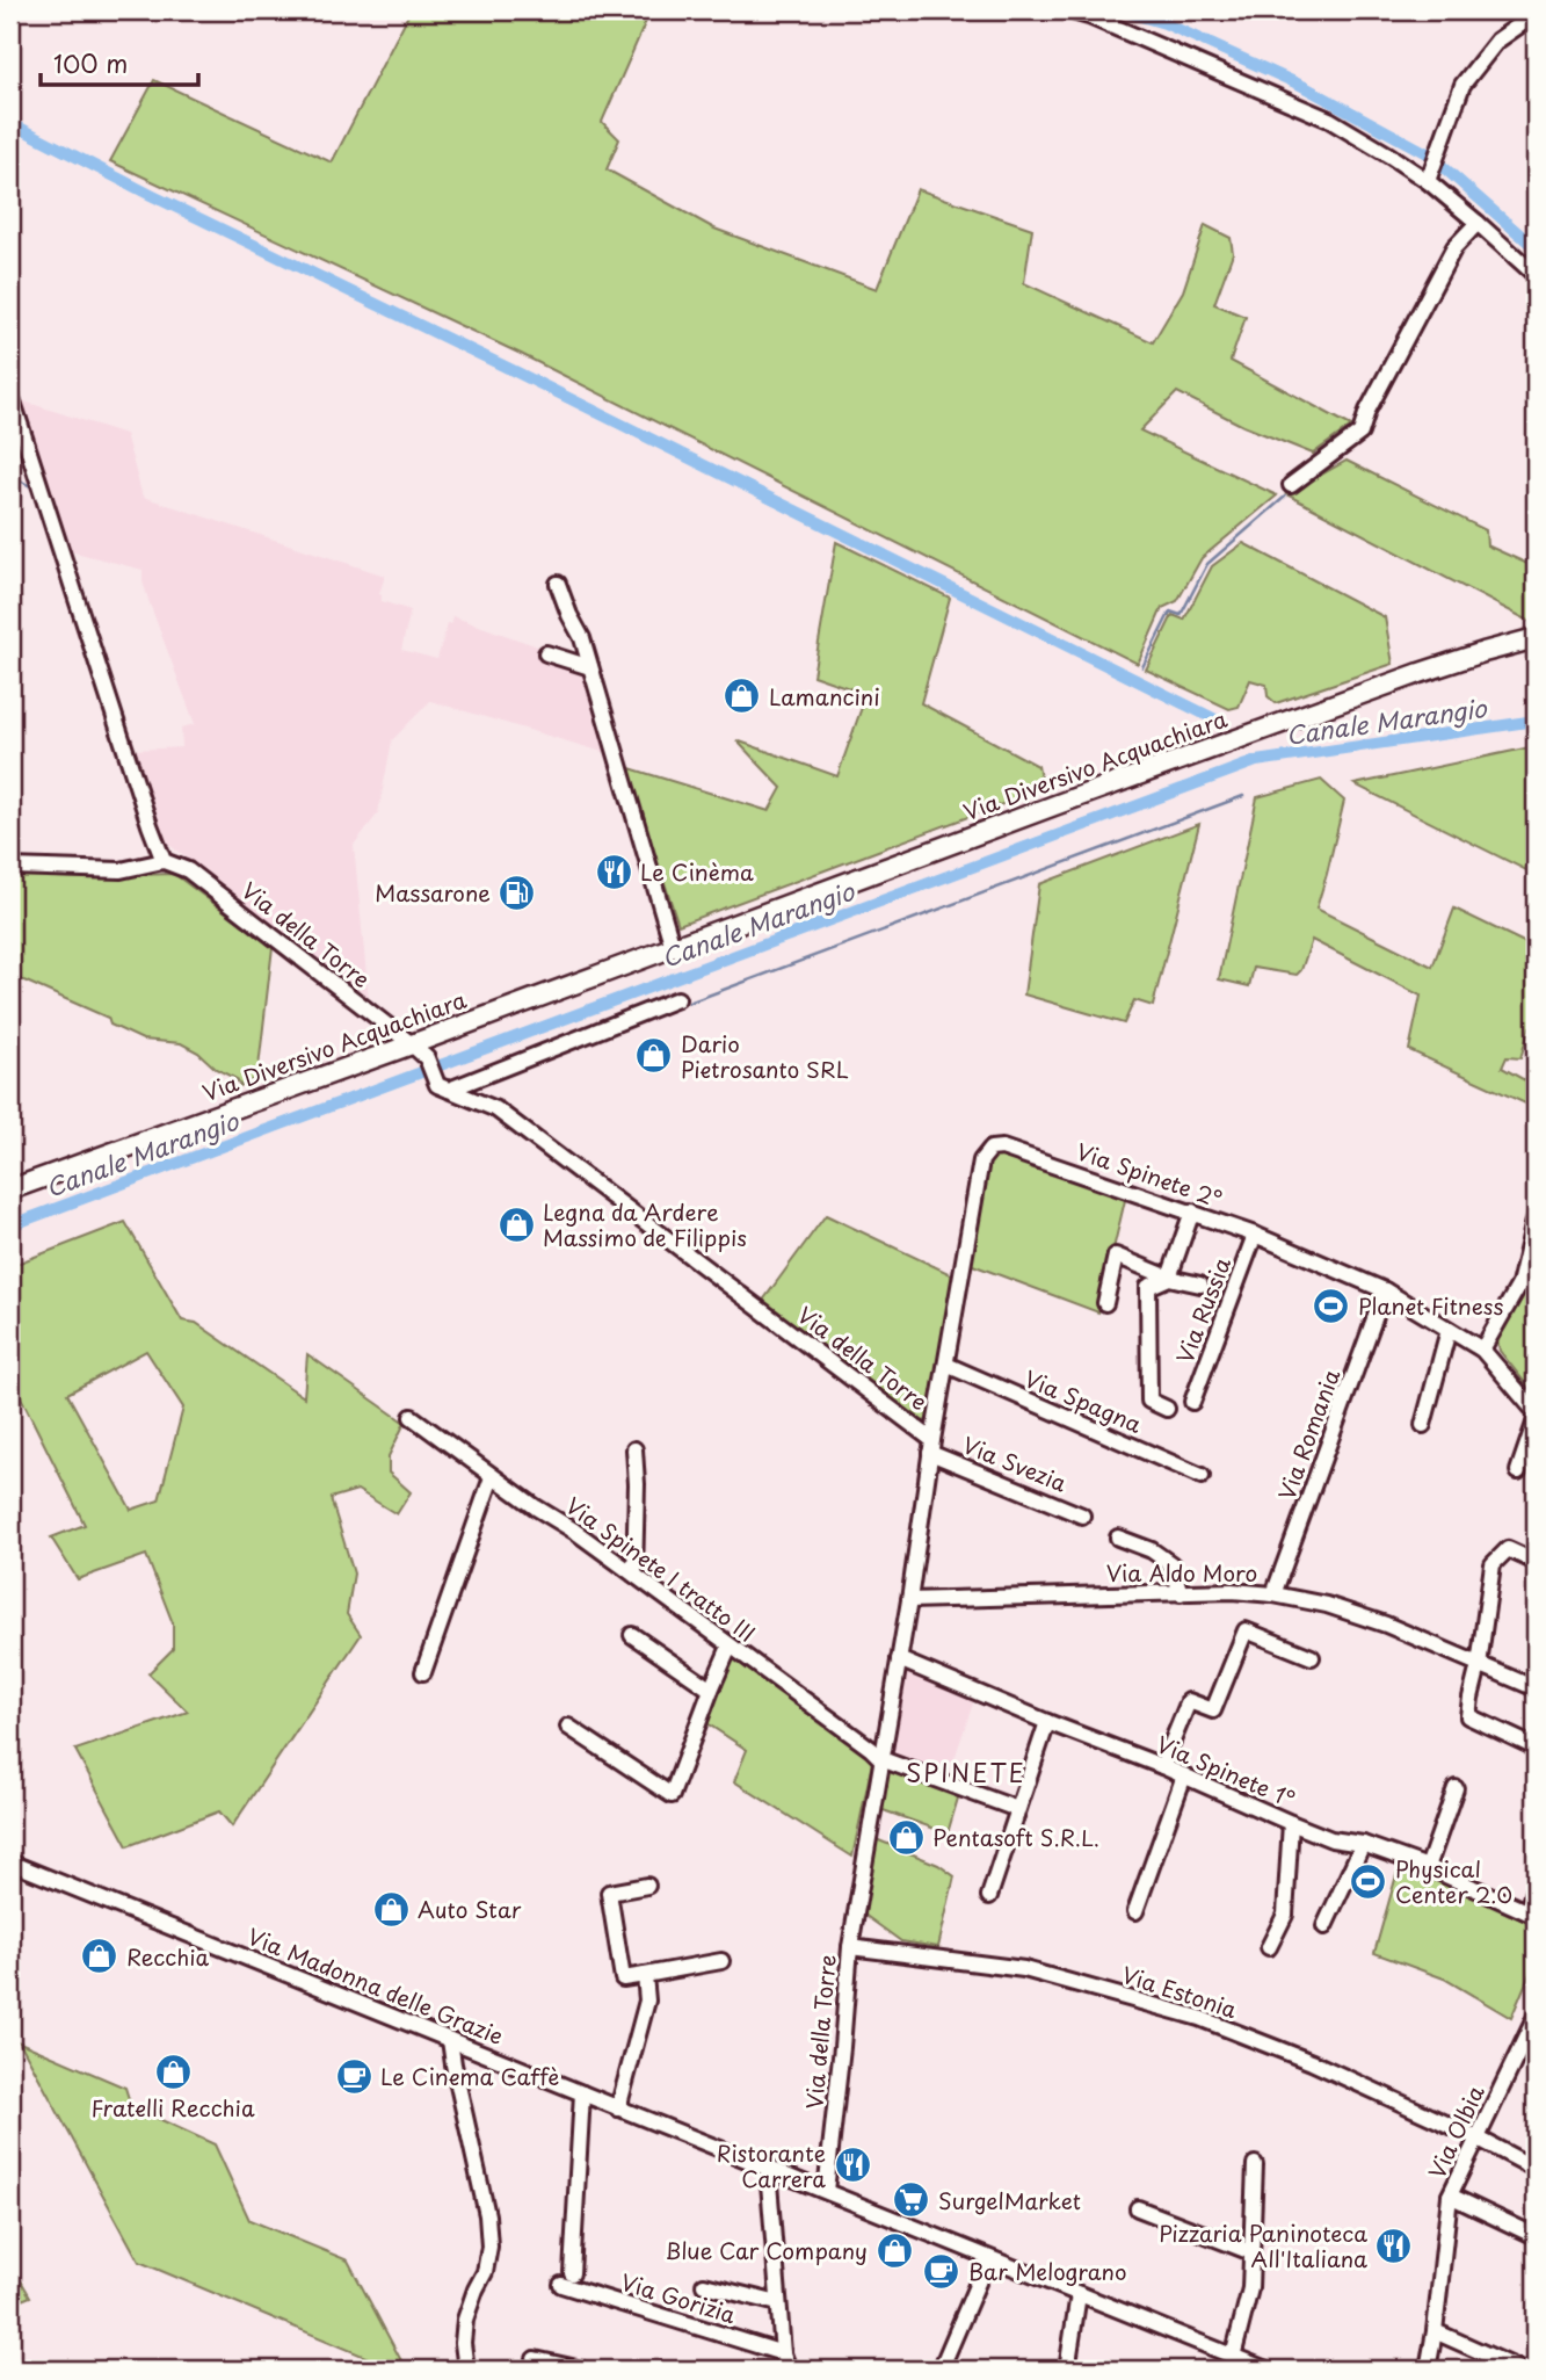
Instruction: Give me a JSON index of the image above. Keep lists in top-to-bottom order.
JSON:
{
  "streets": {
    "main road": ["Via Diversivo Acquachiara"],
    "street": [
      "Via della Torre",
      "Via Spinete 2°",
      "Via Russia",
      "Via Spagna",
      "Via Romania",
      "Via Svezia",
      "Via Spinete I tratto III",
      "Via Aldo Moro",
      "Via Spinete 1°",
      "Via Madonna delle Grazie",
      "Via Estonia",
      "Via Olbia",
      "Via Gorizia"
    ]
  },
  "crossings": [
    ["Via Diversivo Acquachiara", "Via della Torre"],
    ["Via della Torre", "Via Spinete 2°"],
    ["Via della Torre", "Via Svezia"],
    ["Via della Torre", "Via Spinete I tratto III"],
    ["Via della Torre", "Via Aldo Moro"],
    ["Via della Torre", "Via Spinete 1°"],
    ["Via della Torre", "Via Madonna delle Grazie"],
    ["Via della Torre", "Via Estonia"],
    ["Via Spinete 2°", "Via Russia"],
    ["Via Spinete 2°", "Via Spagna"],
    ["Via Spinete 2°", "Via Romania"],
    ["Via Spinete 2°", "Via Svezia"],
    ["Via Romania", "Via Aldo Moro"],
    ["Via Estonia", "Via Olbia"]
  ],
  "districts": ["SPINETE"],
  "water": ["Canale Marangio"],
  "places": {
    "shop": [
      "Lamancini",
      "Dario Pietrosanto SRL",
      "Legna da Ardere Massimo de Filippis",
      "Pentasoft S.R.L.",
      "Auto Star",
      "Recchia",
      "Fratelli Recchia",
      "Blue Car Company"
    ],
    "restaurant": ["Le Cinèma", "Ristorante Carrera", "Pizzaria Paninoteca All'Italiana"],
    "fuel station": ["Massarone"],
    "sports": ["Planet Fitness", "Physical Center 2.0"],
    "cafe": ["Le Cinema Caffè", "Bar Melograno"],
    "supermarket": ["SurgelMarket"]
  },
  "scale_bar": "100 m"
}
